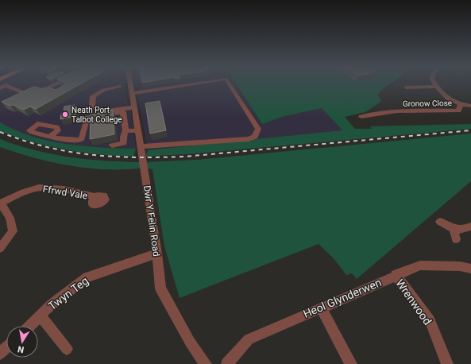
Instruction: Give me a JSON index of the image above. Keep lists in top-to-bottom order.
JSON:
{
  "streets": {
    "street": [
      "Gronow Close",
      "Ffrwd Vale",
      "Dŵr Y Felin Road",
      "Twyn Teg",
      "Heol Glynderwen",
      "Wrenwood"
    ]
  },
  "crossings": [
    ["Dŵr Y Felin Road", "Twyn Teg"],
    ["Heol Glynderwen", "Wrenwood"]
  ],
  "places": ["Neath Port Talbot College"],
  "north": "bottom"
}
